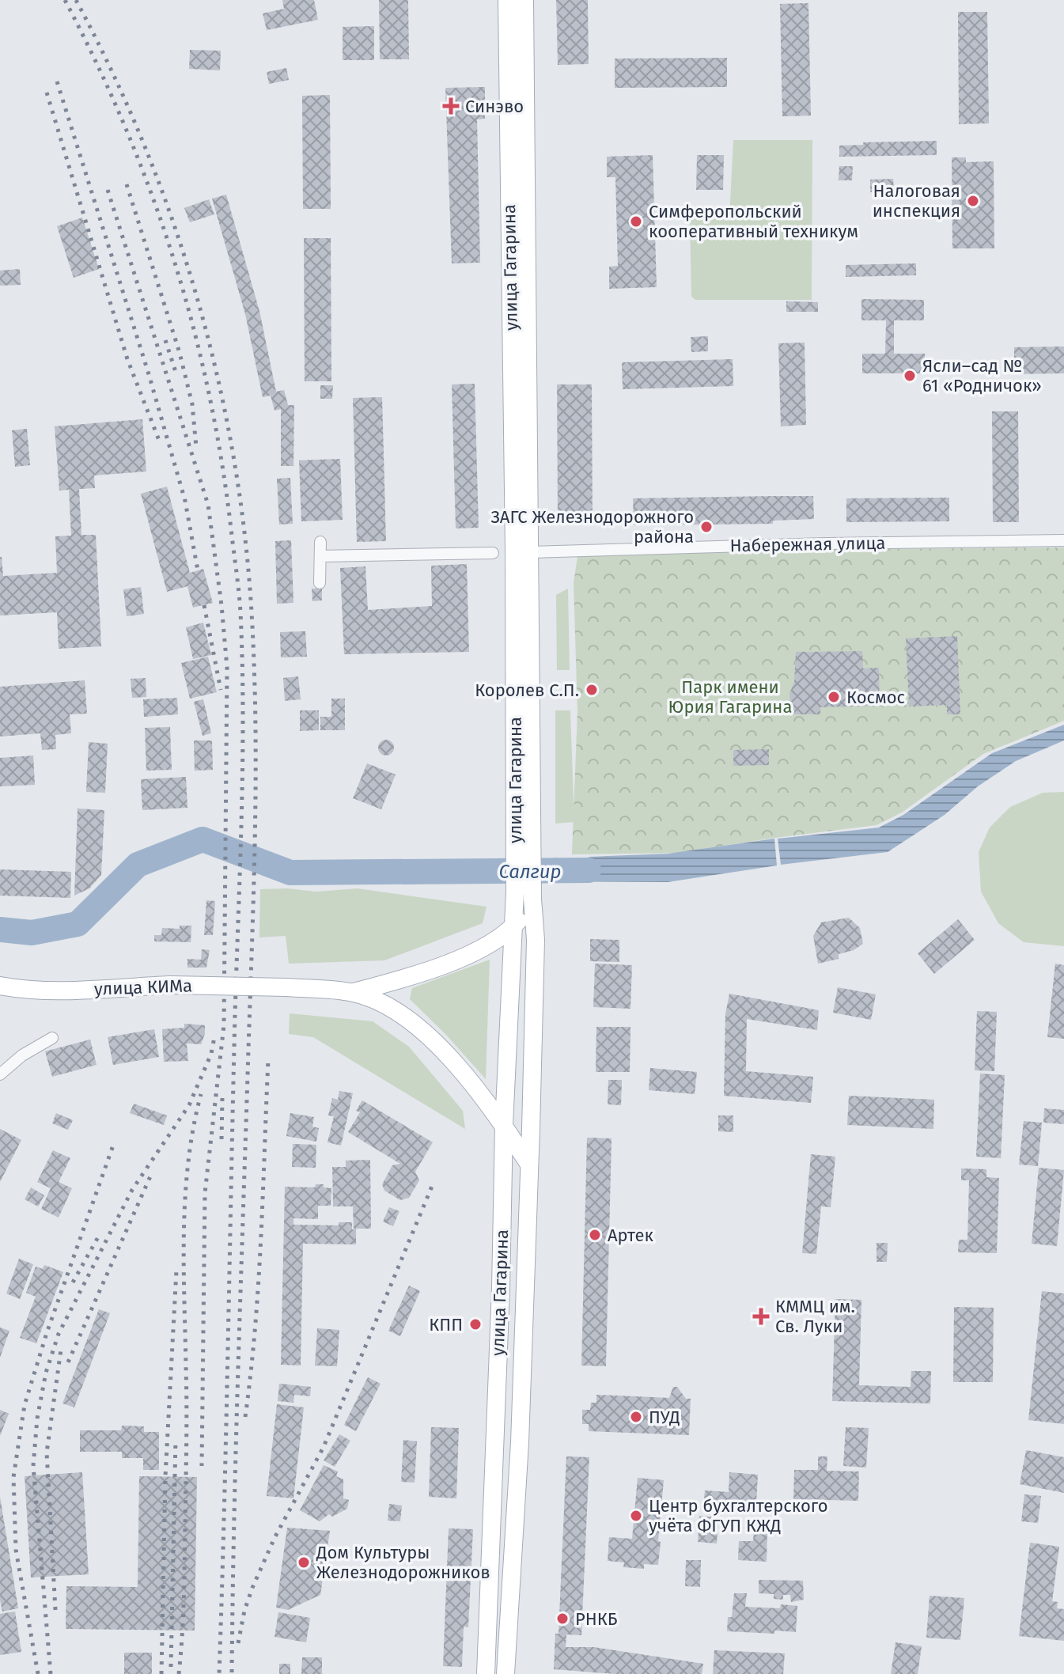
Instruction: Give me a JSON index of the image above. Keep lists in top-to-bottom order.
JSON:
{
  "streets": {
    "main road": ["улица Гагарина", "улица КИМа"],
    "street": ["Набережная улица"]
  },
  "crossings": [
    ["улица Гагарина", "Набережная улица"]
  ],
  "water": ["Салгир"],
  "parks": ["Парк имени Юрия Гагарина"],
  "places": {
    "health": ["Синэво", "КММЦ им. Св. Луки"],
    "other": [
      "Налоговая инспекция",
      "Симферопольский кооперативный техникум",
      "Ясли–сад № 61 «Родничок»",
      "ЗАГС Железнодорожного района",
      "Королев С.П.",
      "Космос",
      "Артек",
      "КПП",
      "ПУД",
      "Центр бухгалтерского учёта ФГУП КЖД",
      "Дом Культуры Железнодорожников",
      "РНКБ"
    ]
  }
}
